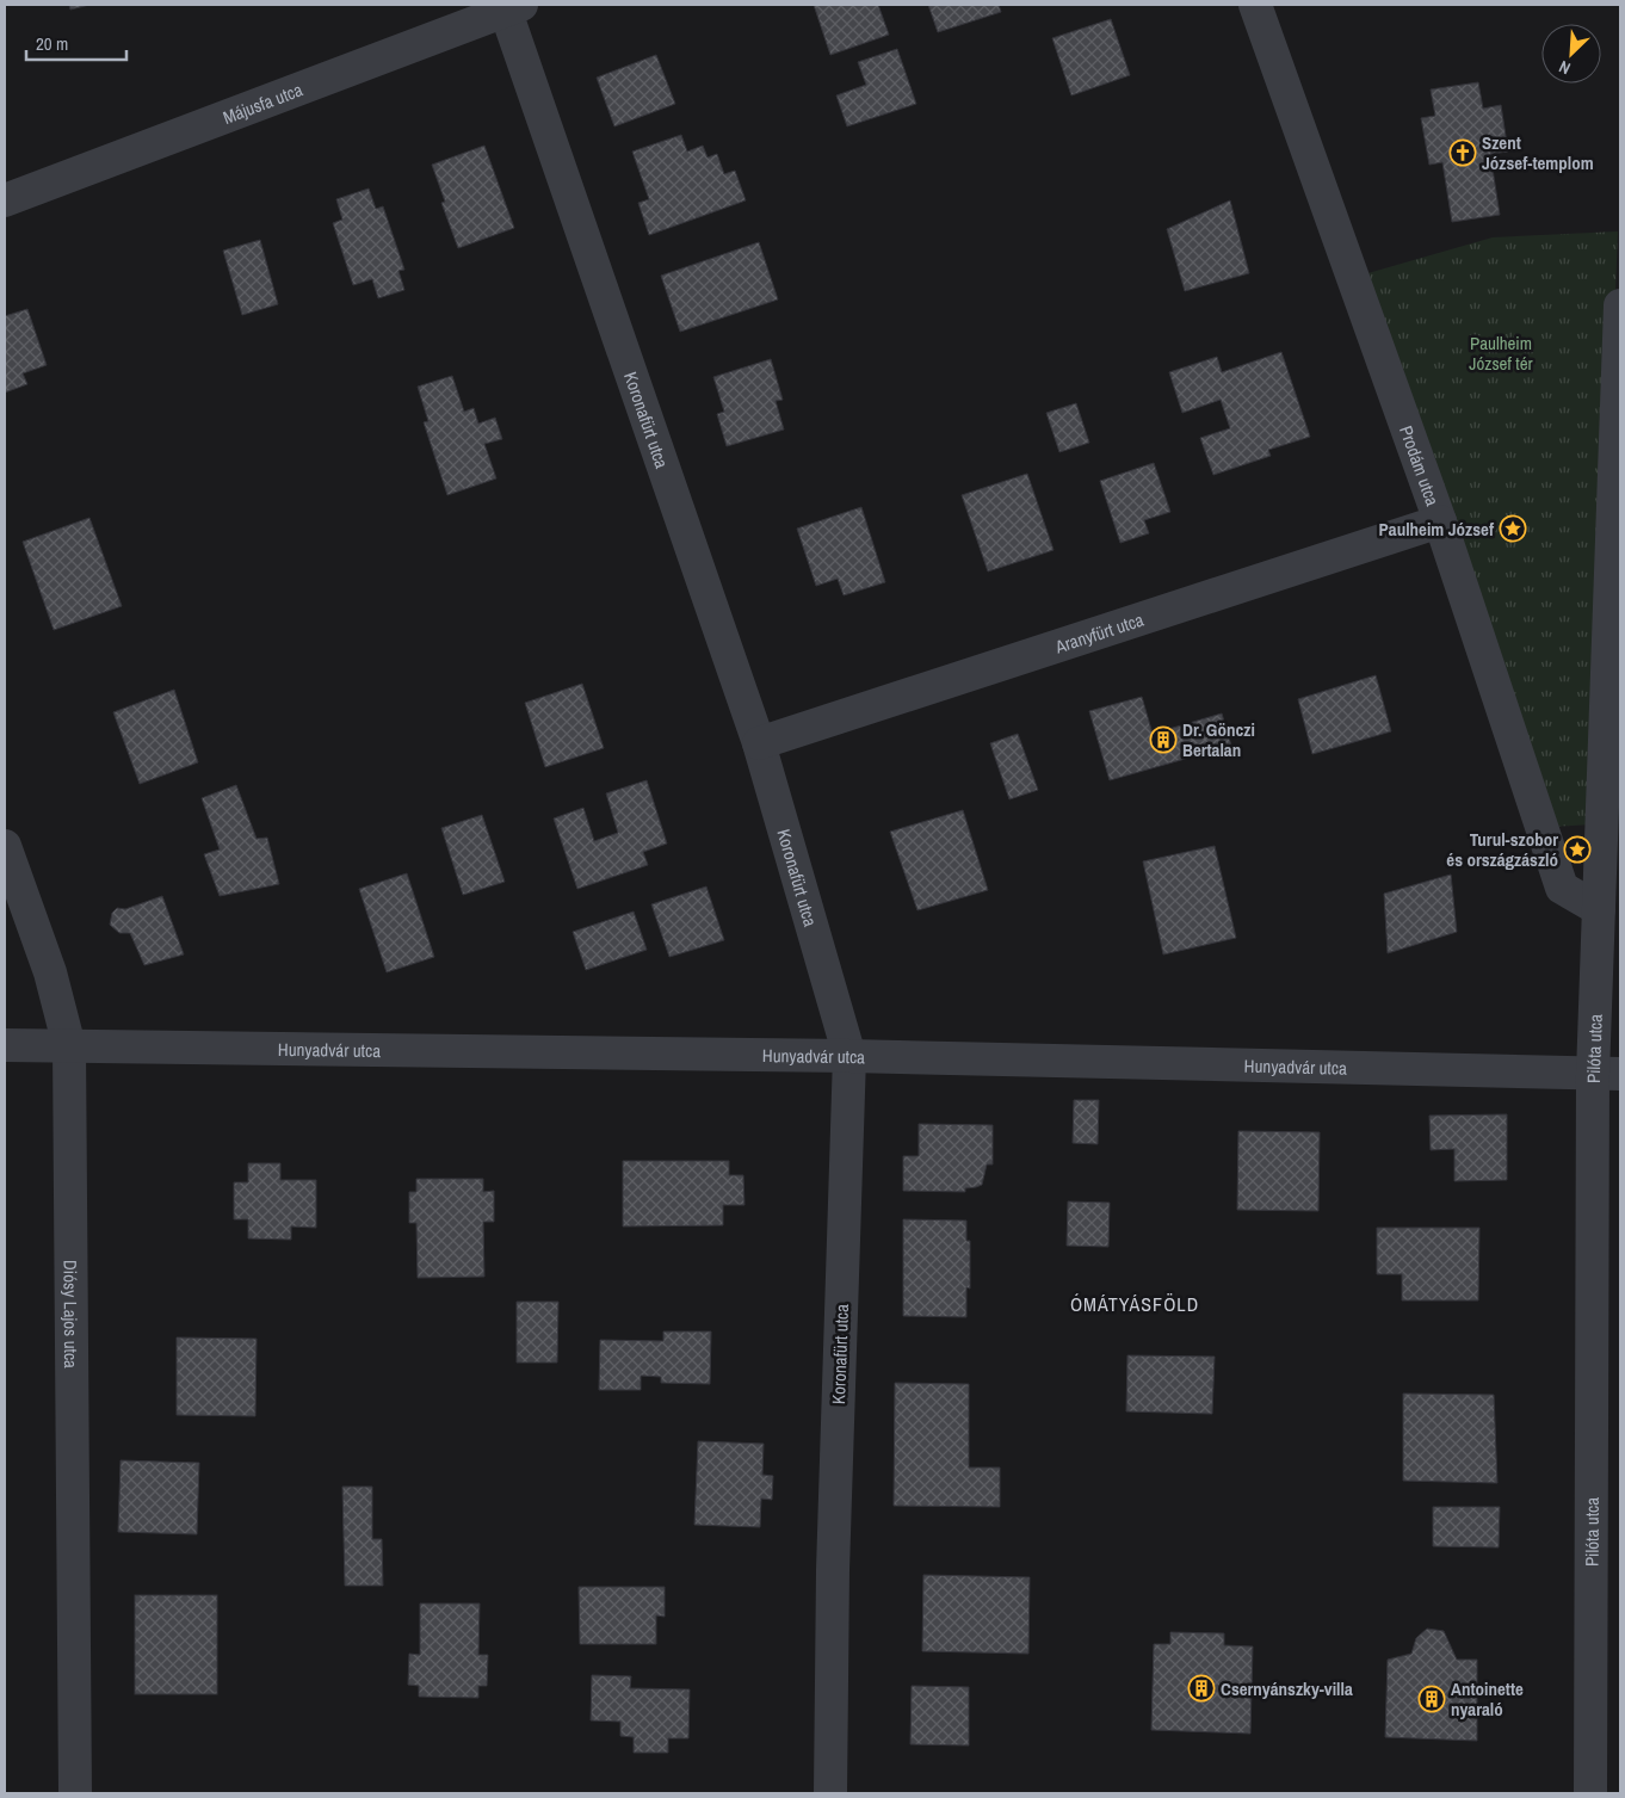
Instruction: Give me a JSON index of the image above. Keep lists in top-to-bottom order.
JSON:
{
  "streets": {
    "street": [
      "Májusfa utca",
      "Koronafürt utca",
      "Prodám utca",
      "Aranyfürt utca",
      "Pilóta utca",
      "Hunyadvár utca",
      "Diósy Lajos utca"
    ]
  },
  "crossings": [
    ["Májusfa utca", "Koronafürt utca"],
    ["Koronafürt utca", "Aranyfürt utca"],
    ["Koronafürt utca", "Hunyadvár utca"],
    ["Prodám utca", "Aranyfürt utca"],
    ["Prodám utca", "Pilóta utca"],
    ["Pilóta utca", "Hunyadvár utca"],
    ["Hunyadvár utca", "Diósy Lajos utca"]
  ],
  "districts": ["ÓMÁTYÁSFÖLD"],
  "parks": ["Paulheim József tér"],
  "places": {
    "church": ["Szent József-templom"],
    "place": ["Paulheim József", "Turul-szobor és országzászló"],
    "building": ["Dr. Gönczi Bertalan", "Csernyánszky-villa", "Antoinette nyaraló"]
  },
  "scale_bar": "20 m",
  "north": "bottom left"
}
